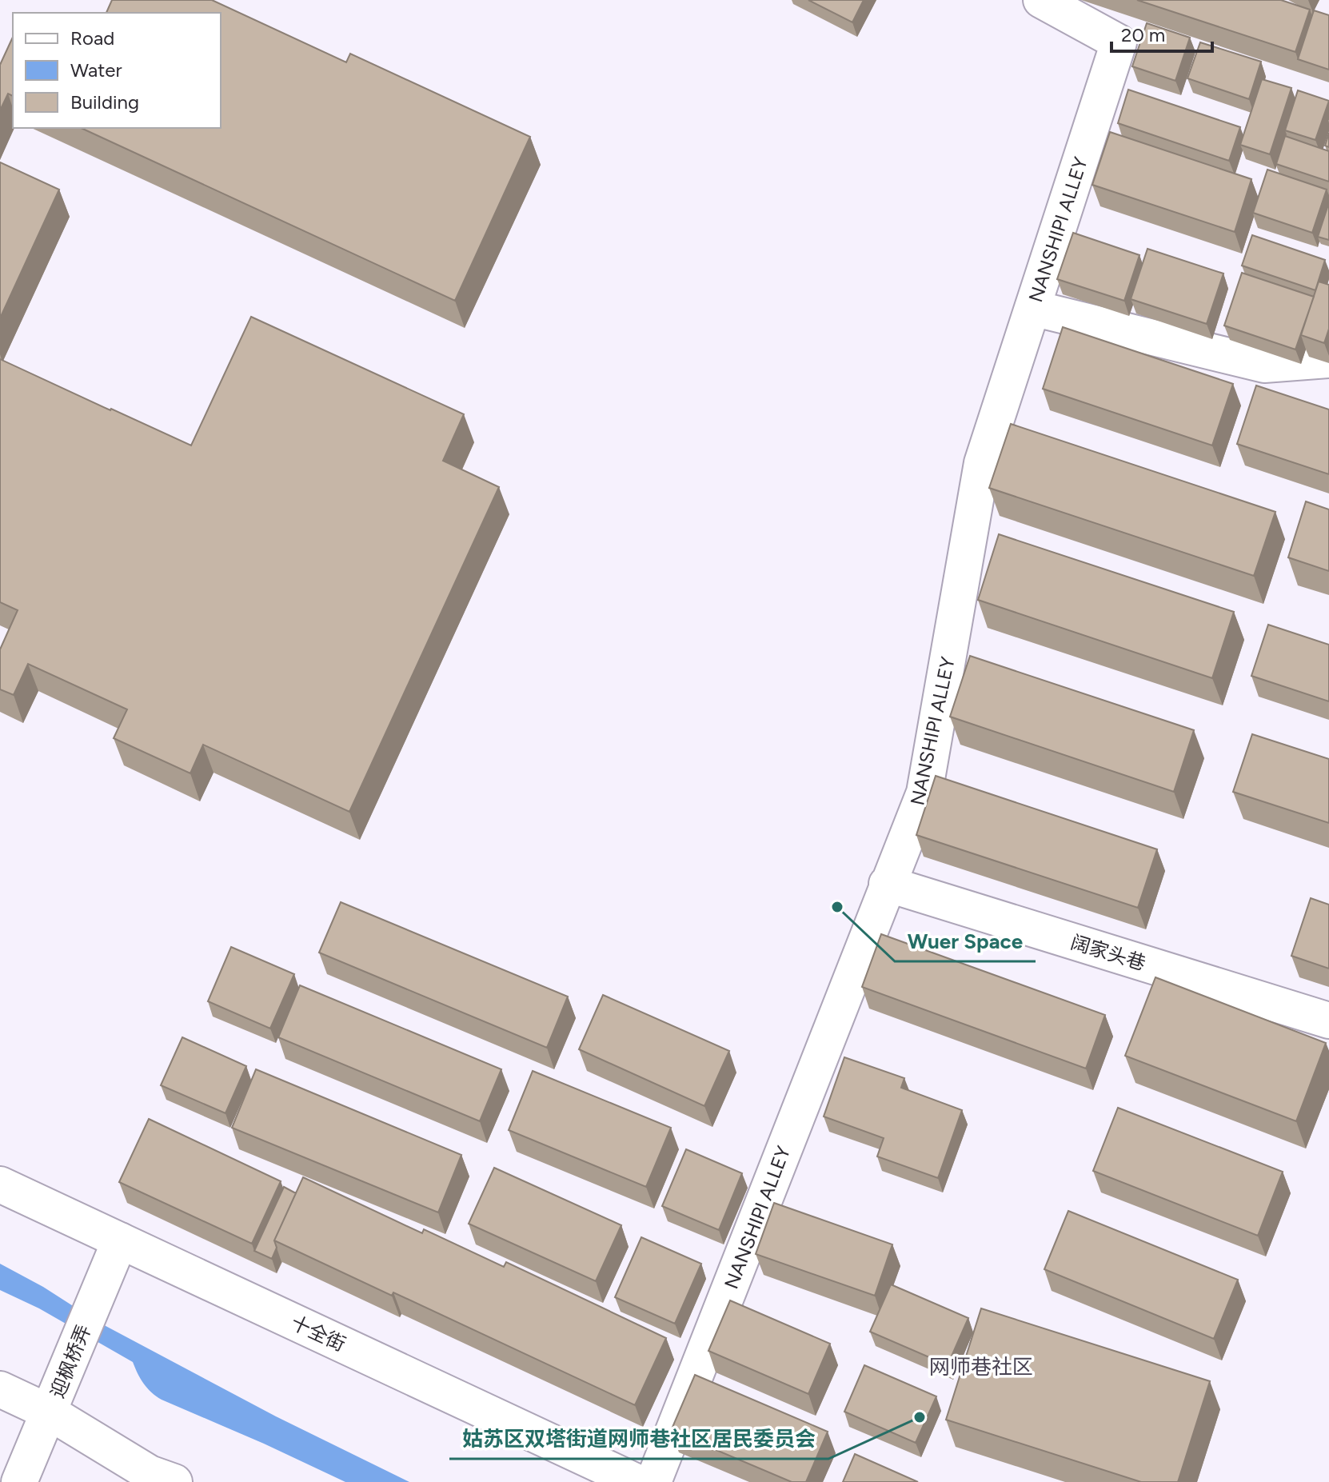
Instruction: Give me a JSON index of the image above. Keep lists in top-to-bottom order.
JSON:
{
  "streets": {
    "street": [
      "NANSHIPI ALLEY",
      "阔家头巷",
      "十全街",
      "迎枫桥弄"
    ]
  },
  "crossings": [
    ["NANSHIPI ALLEY", "阔家头巷"],
    ["十全街", "迎枫桥弄"]
  ],
  "districts": ["网师巷社区"],
  "places": ["Wuer Space", "姑苏区双塔街道网师巷社区居民委员会"],
  "legend": ["Road", "Water", "Building"],
  "scale_bar": "20 m"
}
